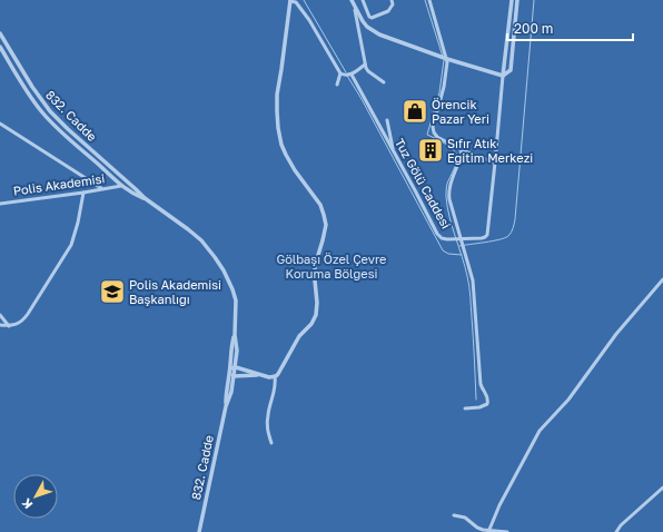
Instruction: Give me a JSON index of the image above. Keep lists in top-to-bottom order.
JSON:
{
  "streets": {
    "street": ["832. Cadde", "Tuz Gölü Caddesi", "Polis Akademisi"]
  },
  "crossings": [
    ["832. Cadde", "Polis Akademisi"]
  ],
  "parks": ["Gölbaşı Özel Çevre Koruma Bölgesi"],
  "places": {
    "shop": ["Örencik Pazar Yeri"],
    "building": ["Sıfır Atık Eğitim Merkezi"],
    "school or university": ["Polis Akademisi Başkanlığı"]
  },
  "scale_bar": "200 m",
  "north": "bottom left"
}
